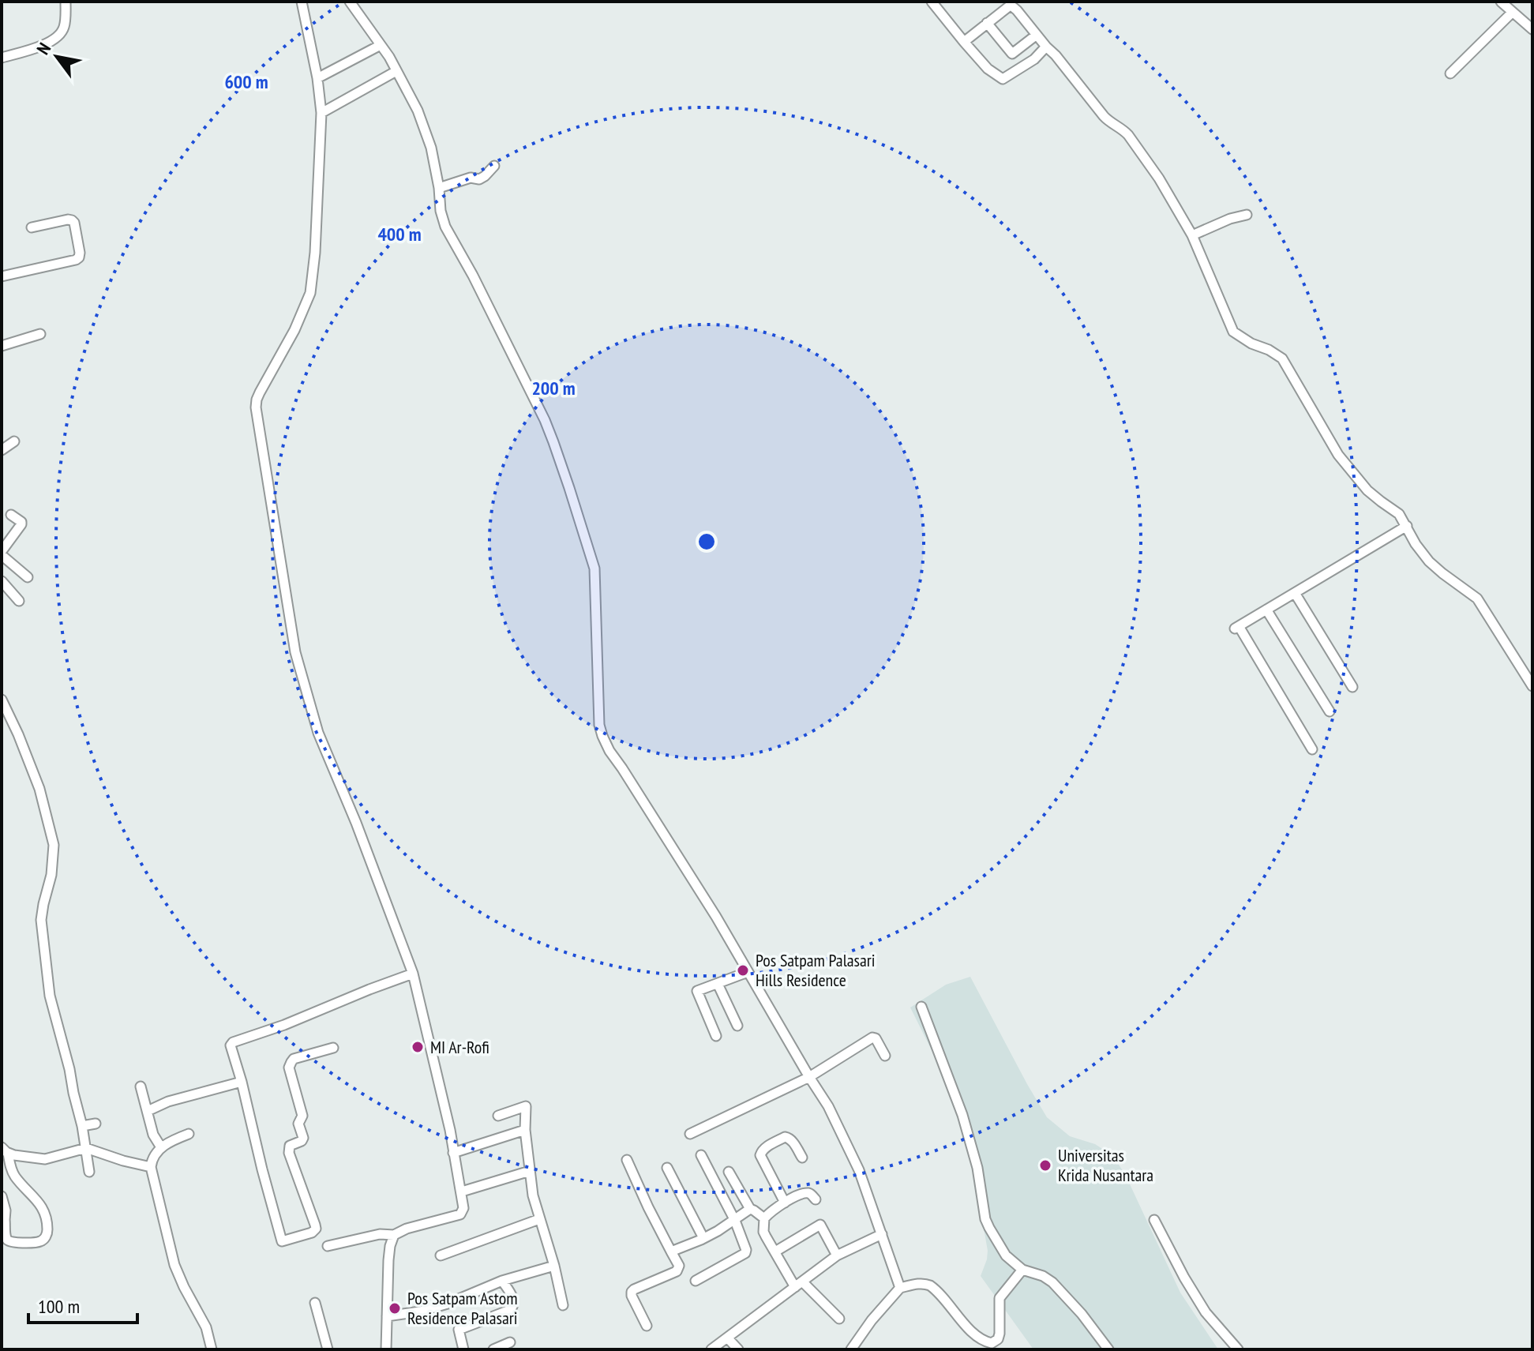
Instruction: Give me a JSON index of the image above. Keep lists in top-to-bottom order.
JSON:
{
  "places": [
    "Pos Satpam Palasari Hills Residence",
    "MI Ar-Rofi",
    "Universitas Krida Nusantara",
    "Pos Satpam Astom Residence Palasari"
  ],
  "scale_bar": "100 m",
  "north": "top left",
  "rings": ["600 m", "400 m", "200 m"]
}
